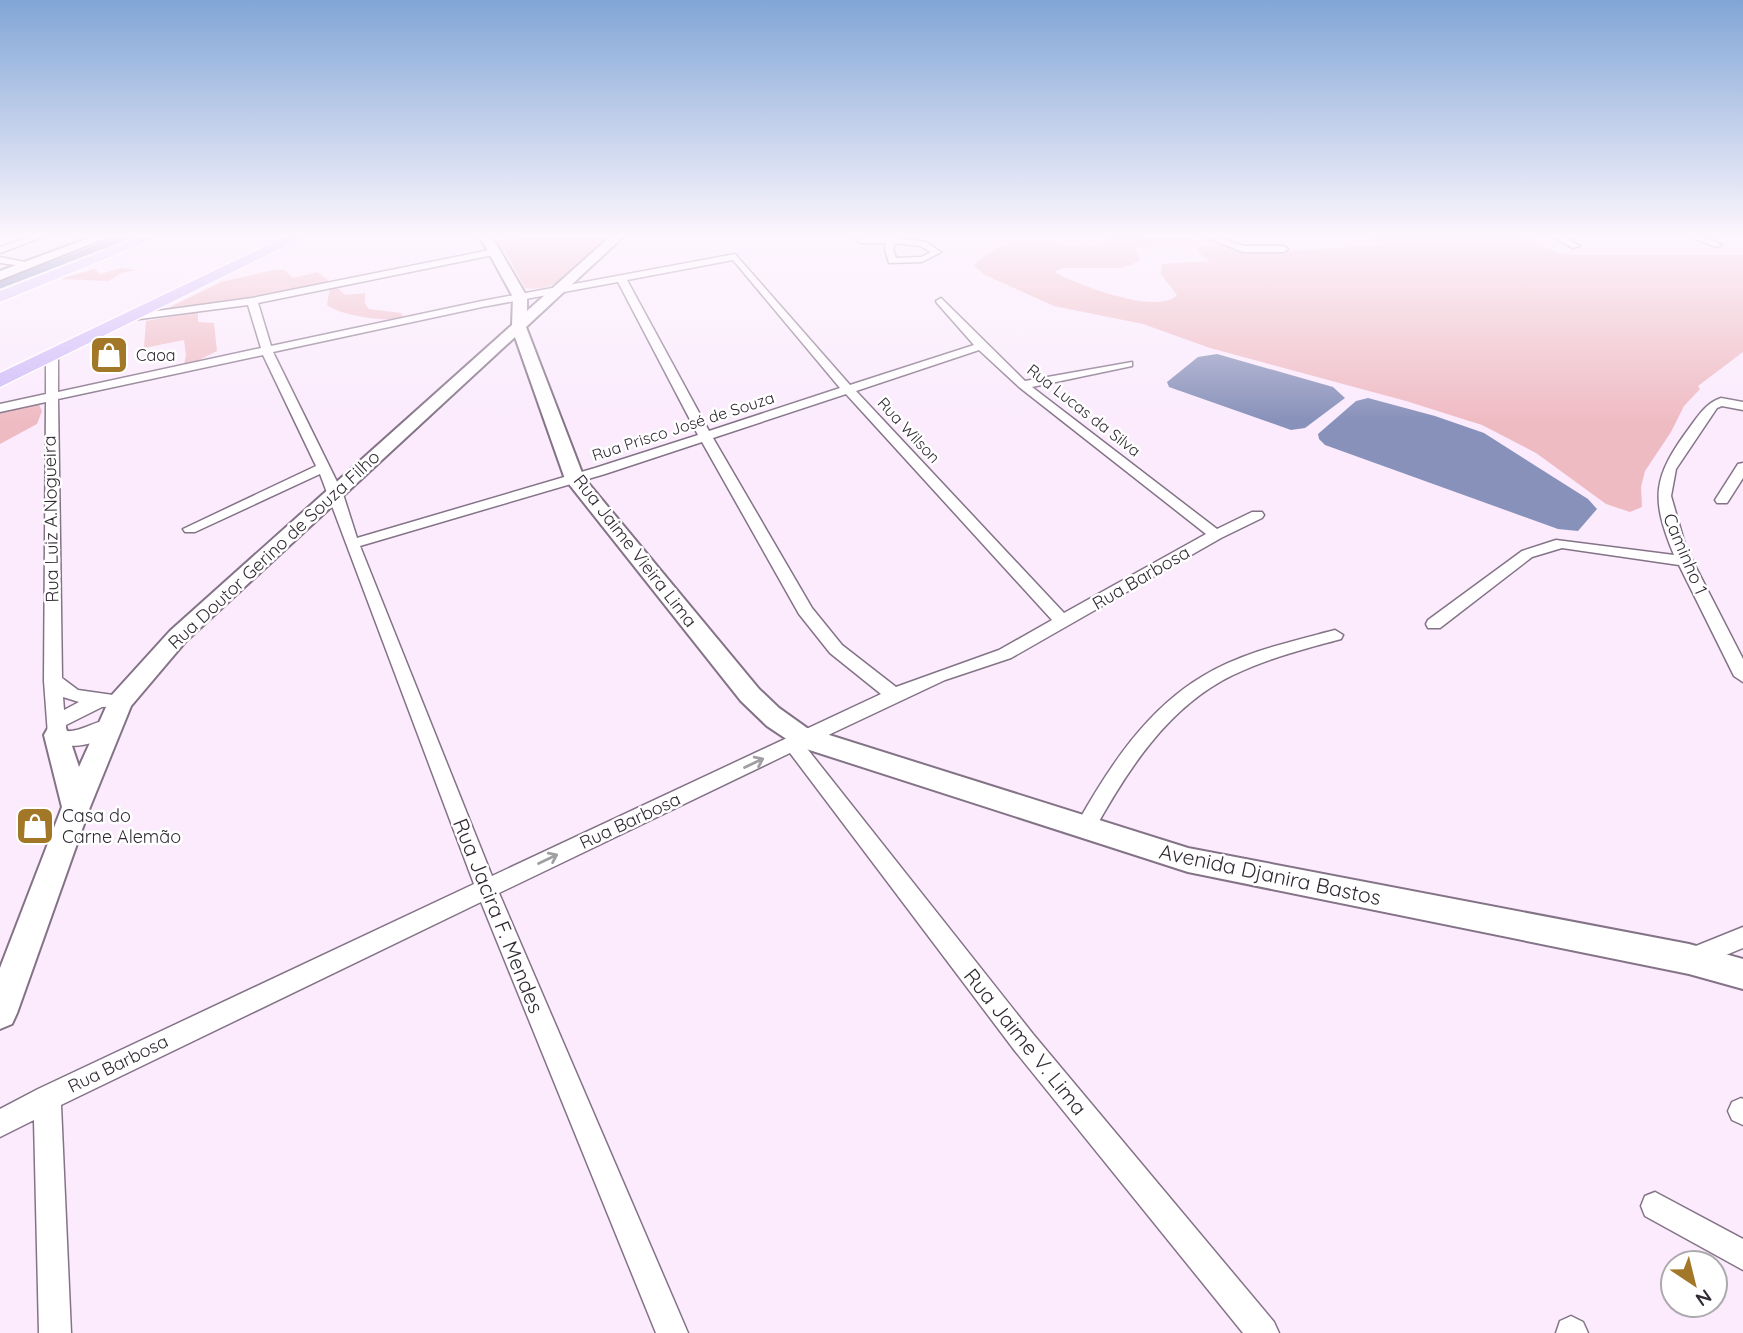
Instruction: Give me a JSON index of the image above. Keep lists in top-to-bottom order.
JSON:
{
  "streets": {
    "main road": ["Rua Doutor Gerino de Souza Filho", "Rua Jaime Vieira Lima", "Avenida Djanira Bastos"],
    "street": [
      "Rua Lucas da Silva",
      "Rua Prisco José de Souza",
      "Rua Wilson",
      "Rua Luiz A.Nogueira",
      "Caminho 1",
      "Rua Barbosa",
      "Rua Jacira F. Mendes",
      "Rua Jaime V. Lima"
    ]
  },
  "crossings": [
    ["Rua Lucas da Silva", "Rua Prisco José de Souza"],
    ["Rua Lucas da Silva", "Rua Barbosa"],
    ["Rua Prisco José de Souza", "Rua Wilson"],
    ["Rua Prisco José de Souza", "Rua Jaime Vieira Lima"],
    ["Rua Prisco José de Souza", "Rua Jacira F. Mendes"],
    ["Rua Wilson", "Rua Barbosa"],
    ["Rua Doutor Gerino de Souza Filho", "Rua Jaime Vieira Lima"],
    ["Rua Doutor Gerino de Souza Filho", "Rua Jacira F. Mendes"],
    ["Rua Jaime Vieira Lima", "Rua Barbosa"],
    ["Rua Jaime Vieira Lima", "Avenida Djanira Bastos"],
    ["Rua Jaime Vieira Lima", "Rua Jaime V. Lima"],
    ["Rua Barbosa", "Avenida Djanira Bastos"],
    ["Rua Barbosa", "Rua Jacira F. Mendes"],
    ["Rua Barbosa", "Rua Jaime V. Lima"],
    ["Avenida Djanira Bastos", "Rua Jaime V. Lima"]
  ],
  "places": {
    "shop": ["Caoa", "Casa do Carne Alemão"]
  },
  "north": "bottom right"
}
